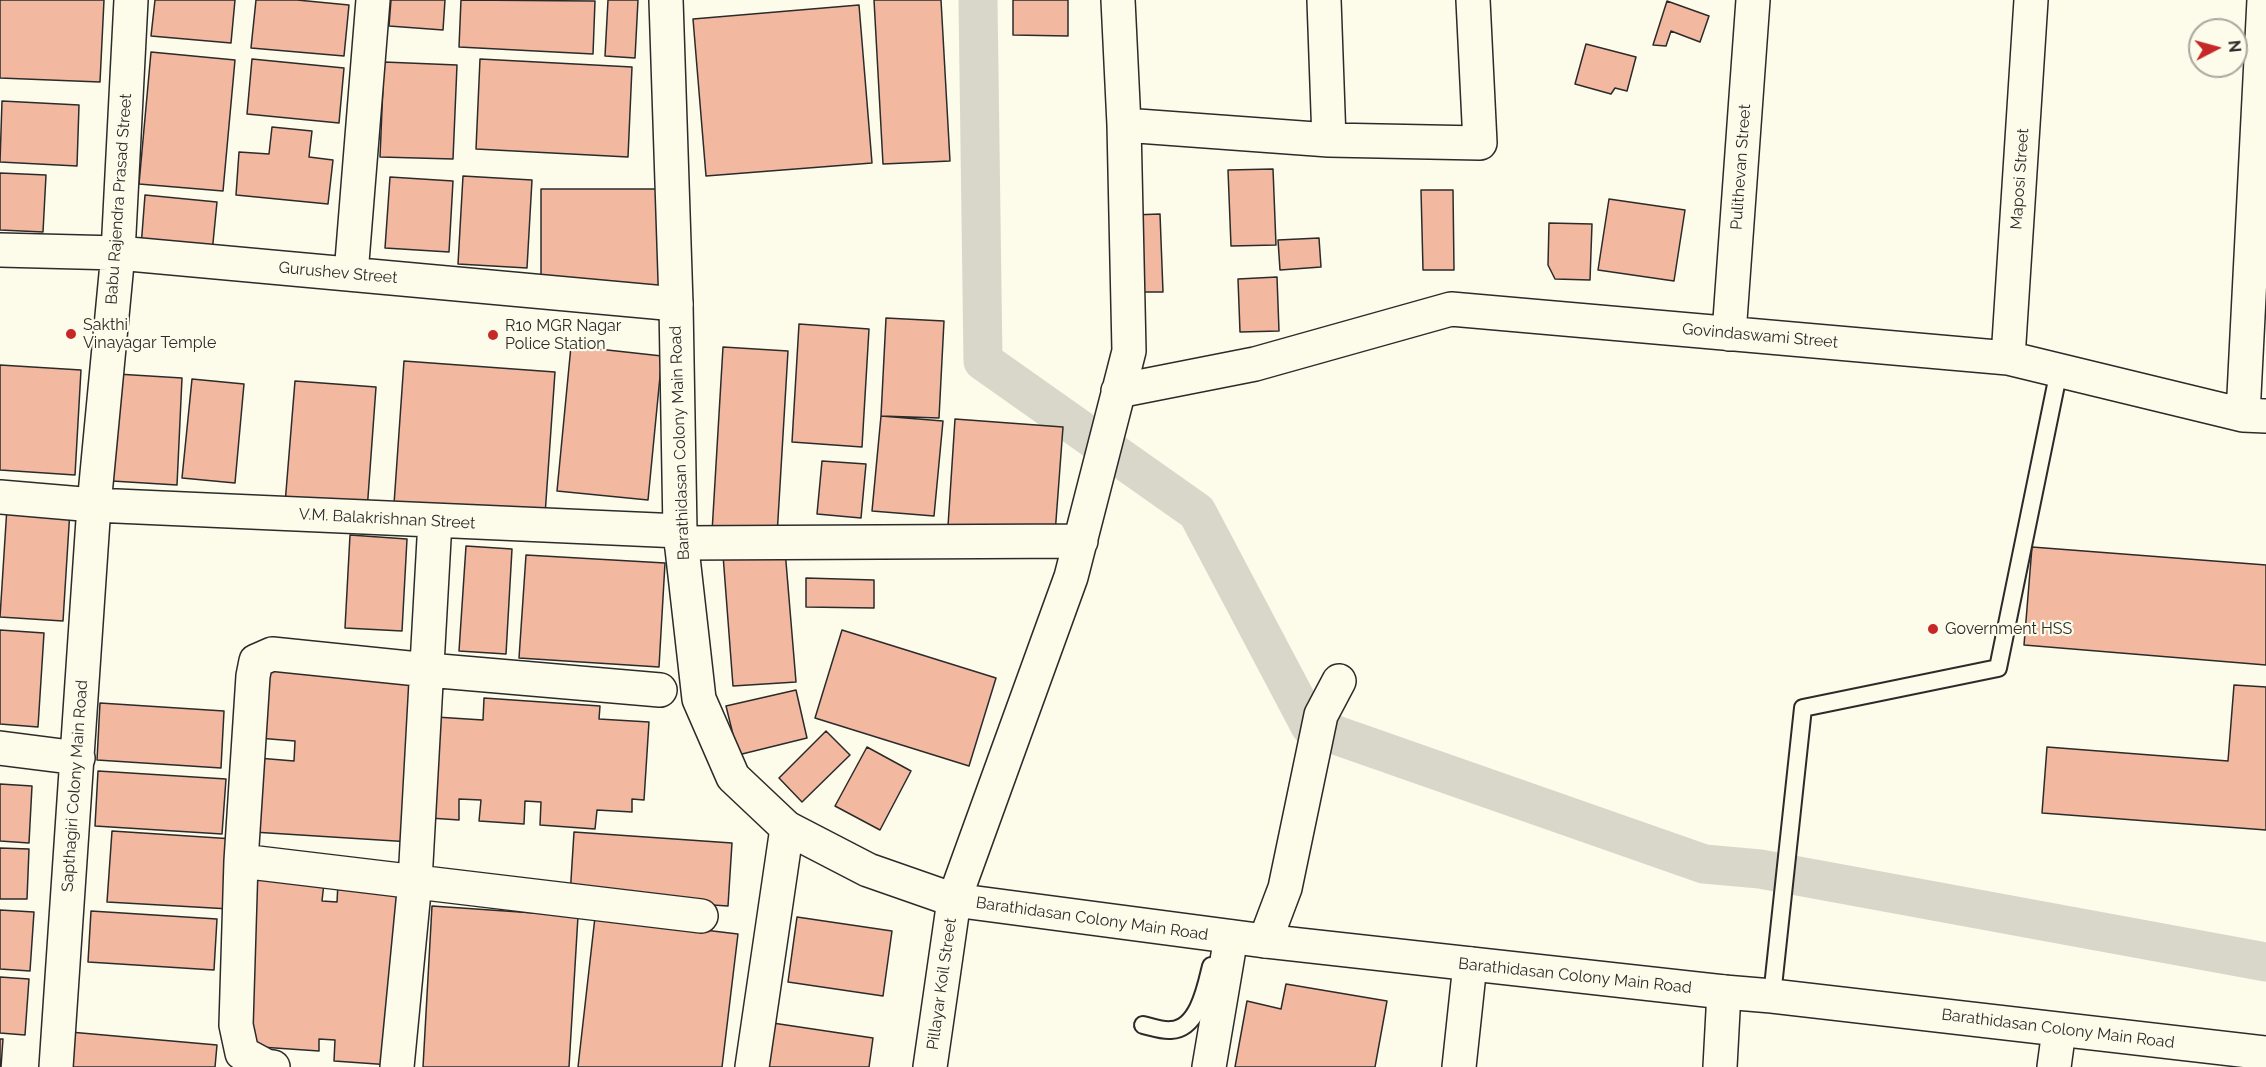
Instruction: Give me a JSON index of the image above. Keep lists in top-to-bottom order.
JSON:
{
  "streets": {
    "street": [
      "Pulithevan Street",
      "Maposi Street",
      "Babu Rajendra Prasad Street",
      "Gurushev Street",
      "Govindaswami Street",
      "Barathidasan Colony Main Road",
      "V.M. Balakrishnan Street",
      "Sapthagiri Colony Main Road",
      "Pillayar Koil Street"
    ]
  },
  "crossings": [
    ["Pulithevan Street", "Govindaswami Street"],
    ["Maposi Street", "Govindaswami Street"],
    ["Babu Rajendra Prasad Street", "Gurushev Street"],
    ["Babu Rajendra Prasad Street", "V.M. Balakrishnan Street"],
    ["Babu Rajendra Prasad Street", "Sapthagiri Colony Main Road"],
    ["Gurushev Street", "Barathidasan Colony Main Road"],
    ["Govindaswami Street", "Pillayar Koil Street"],
    ["Barathidasan Colony Main Road", "V.M. Balakrishnan Street"],
    ["Barathidasan Colony Main Road", "Pillayar Koil Street"],
    ["V.M. Balakrishnan Street", "Sapthagiri Colony Main Road"],
    ["V.M. Balakrishnan Street", "Pillayar Koil Street"]
  ],
  "places": ["Sakthi Vinayagar Temple", "R10 MGR Nagar Police Station", "Government HSS"],
  "north": "right"
}
